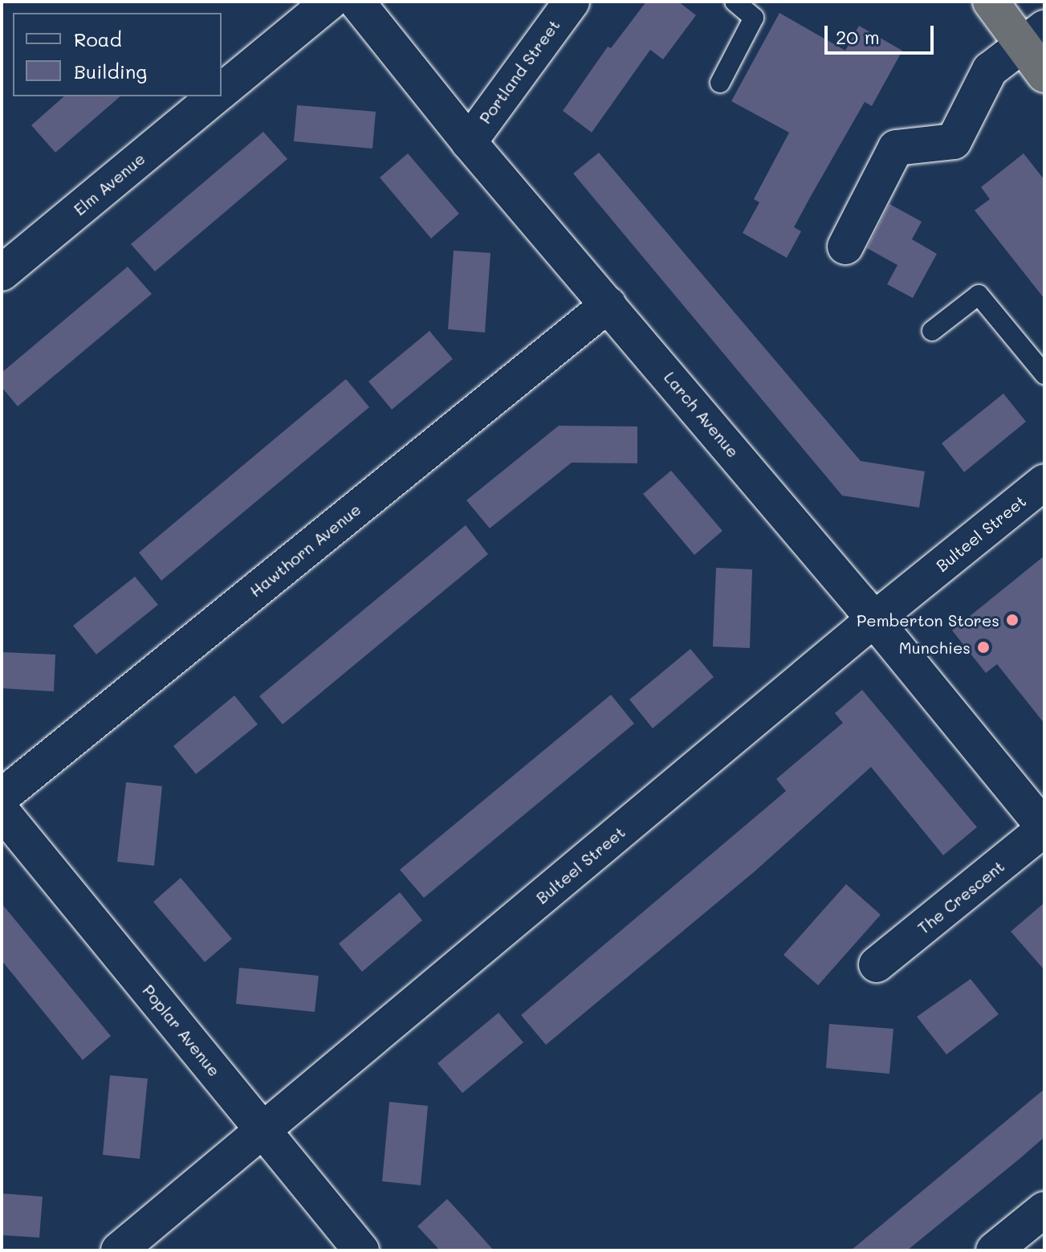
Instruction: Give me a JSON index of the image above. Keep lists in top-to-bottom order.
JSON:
{
  "streets": {
    "street": [
      "Portland Street",
      "Elm Avenue",
      "Larch Avenue",
      "Bulteel Street",
      "Hawthorn Avenue",
      "The Crescent",
      "Poplar Avenue"
    ]
  },
  "crossings": [
    ["Portland Street", "Larch Avenue"],
    ["Larch Avenue", "Bulteel Street"],
    ["Larch Avenue", "Hawthorn Avenue"],
    ["Larch Avenue", "The Crescent"],
    ["Bulteel Street", "Poplar Avenue"]
  ],
  "places": ["Pemberton Stores", "Munchies"],
  "legend": ["Road", "Building"],
  "scale_bar": "20 m"
}
